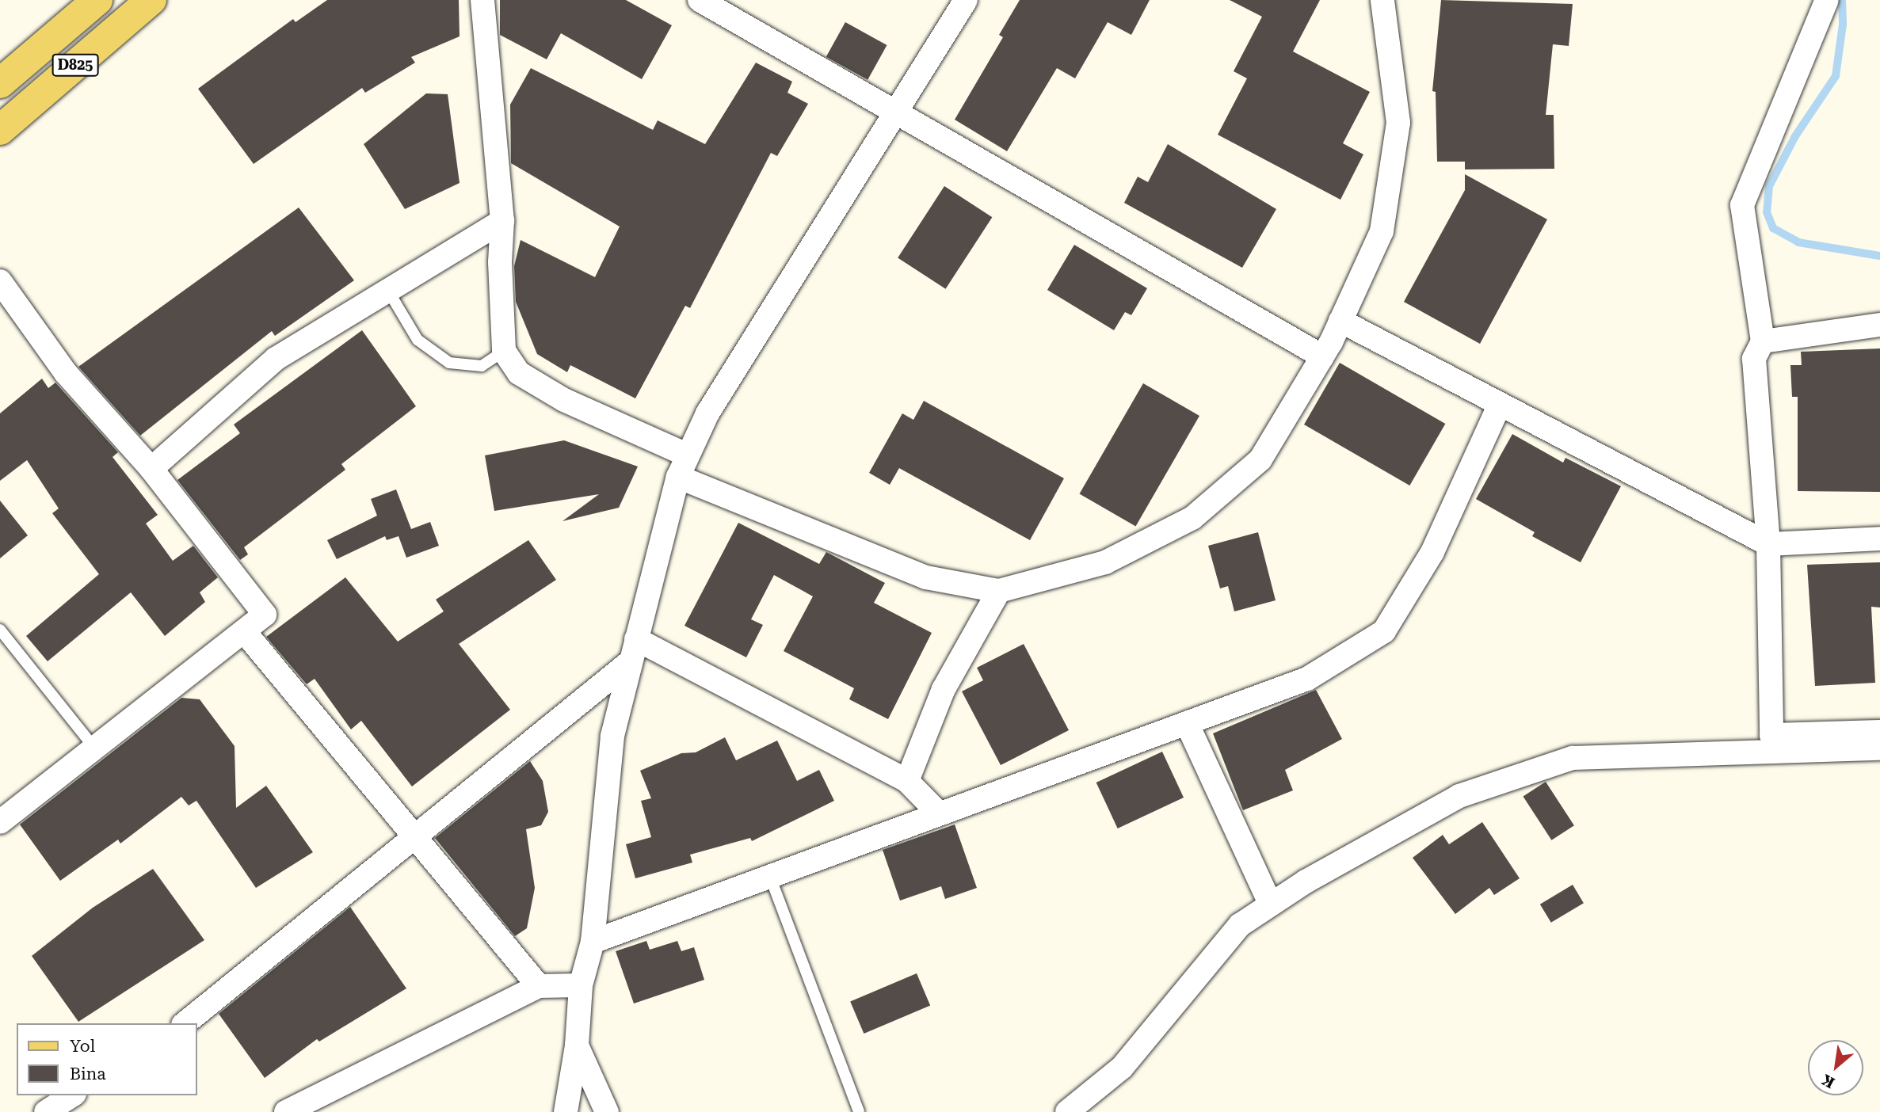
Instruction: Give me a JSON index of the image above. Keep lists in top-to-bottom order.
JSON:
{
  "streets": {
    "main road": ["D825"]
  },
  "legend": ["Yol", "Bina"],
  "north": "bottom left"
}
